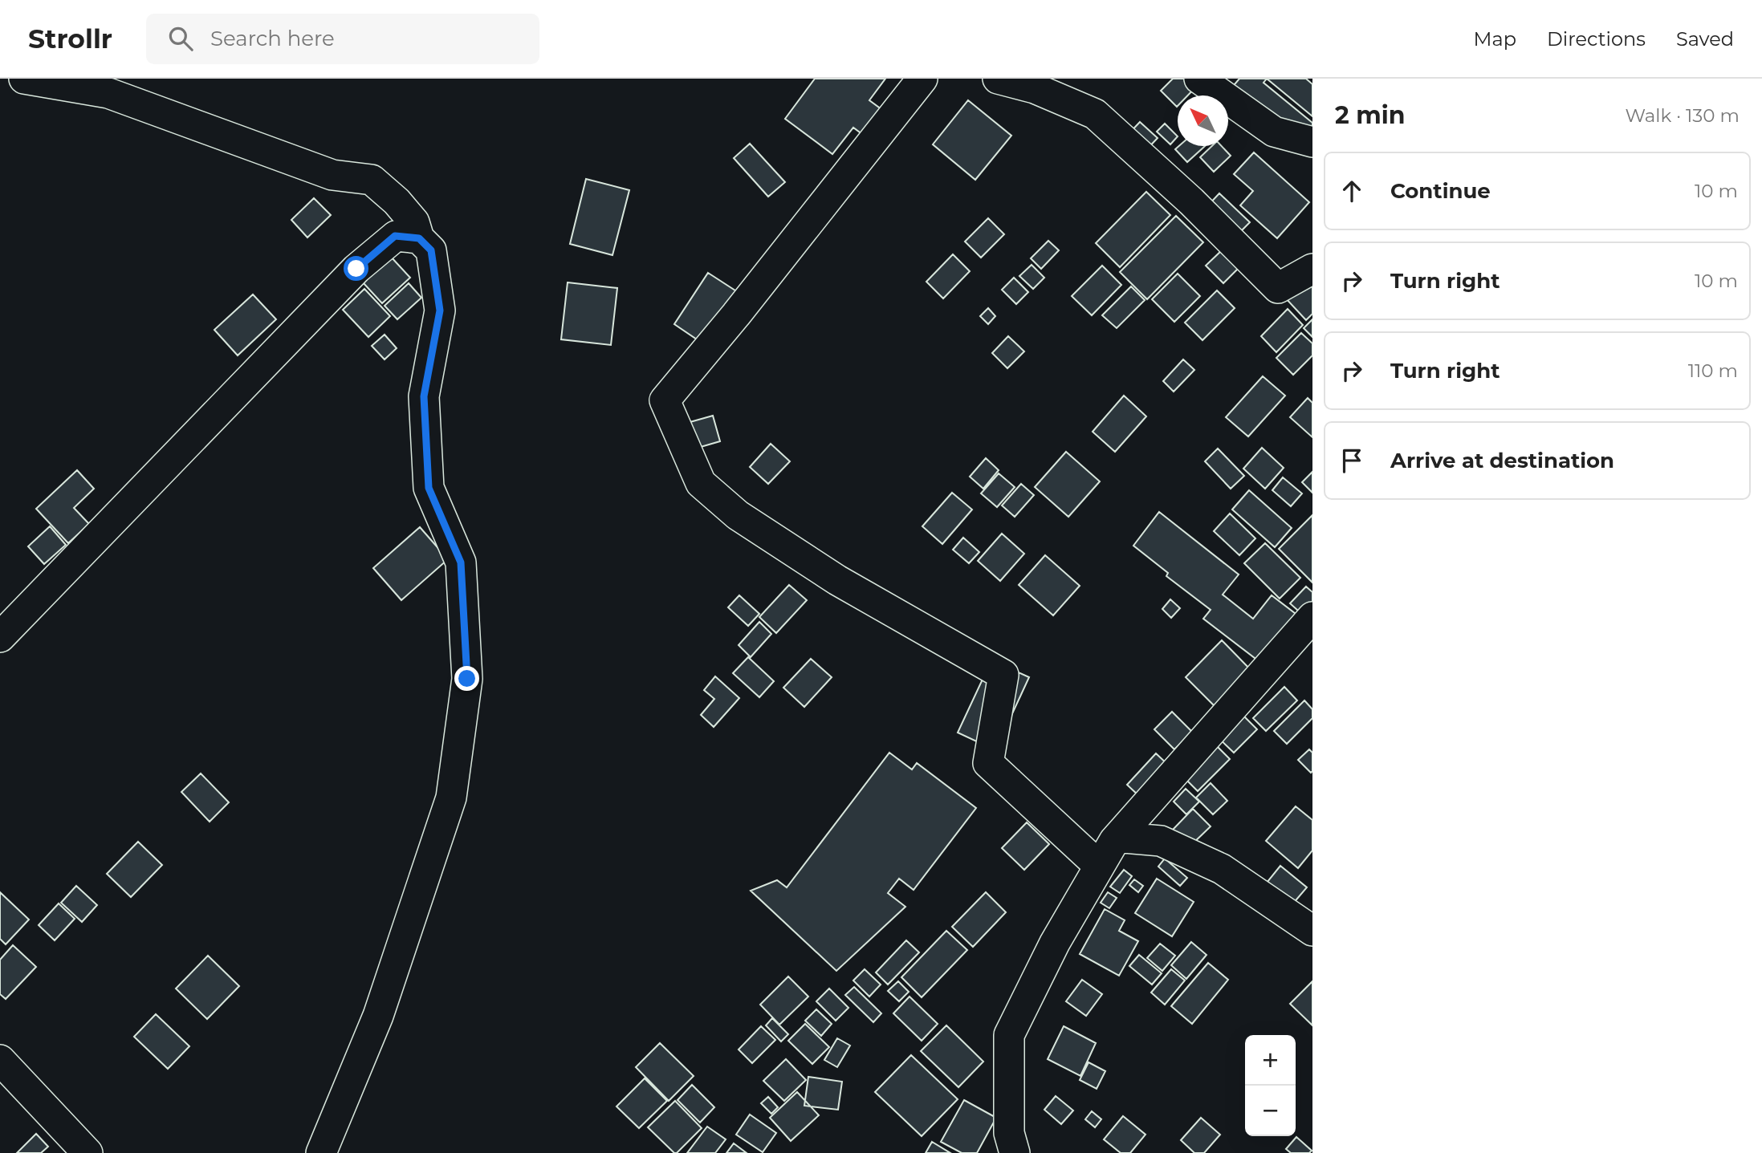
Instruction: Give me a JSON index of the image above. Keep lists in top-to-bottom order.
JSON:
{
  "north": "top left",
  "page": {
    "header": "Strollr",
    "search": "Search here",
    "nav": ["Map", "Directions", "Saved"],
    "heading": ["2 min", "Walk · 130 m"],
    "list": [
      ["Continue", "10 m"],
      ["Turn right", "10 m"],
      ["Turn right", "110 m"],
      "Arrive at destination"
    ],
    "map_buttons": ["+", "−"]
  }
}
